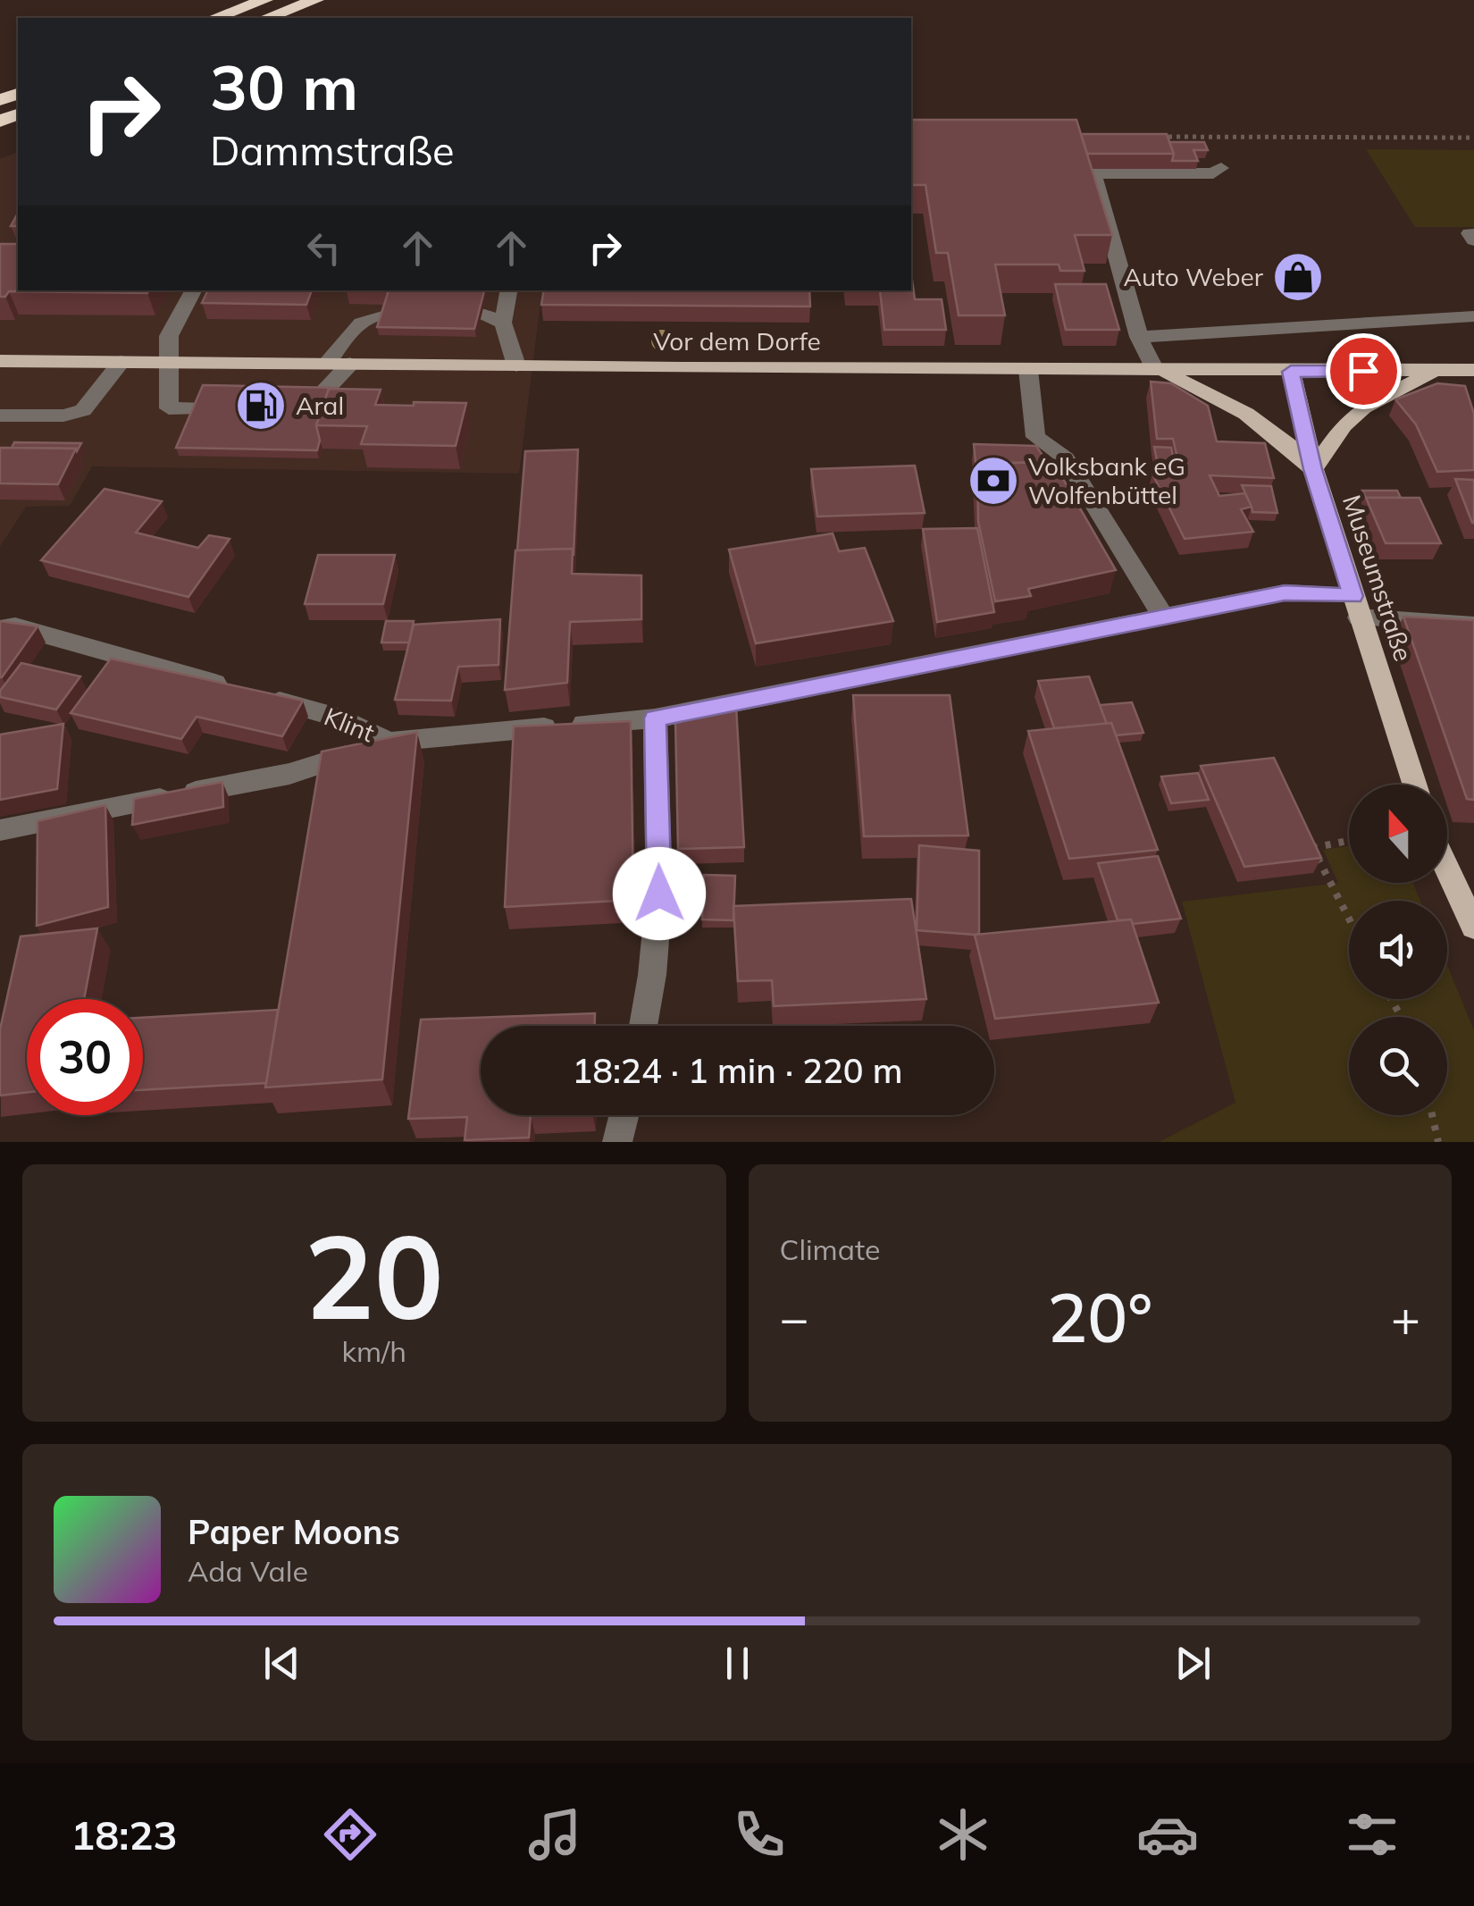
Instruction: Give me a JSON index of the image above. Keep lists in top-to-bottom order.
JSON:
{
  "streets": {
    "main road": ["Vor dem Dorfe", "Museumstraße"],
    "street": ["Klint"]
  },
  "crossings": [
    ["Vor dem Dorfe", "Museumstraße"],
    ["Museumstraße", "Klint"]
  ],
  "places": {
    "shop": ["Auto Weber"],
    "fuel station": ["Aral"],
    "bank": ["Volksbank eG Wolfenbüttel"]
  },
  "north": "top",
  "page": {
    "turn": ["30 m", "Dammstraße"],
    "limit": "30",
    "trip": "18:24 · 1 min · 220 m",
    "tile": [
      ["20", "km/h"],
      "Climate"
    ],
    "heat": ["−", "20°", "+"],
    "song": ["Paper Moons", "Ada Vale"],
    "tabs": "18:23"
  }
}
